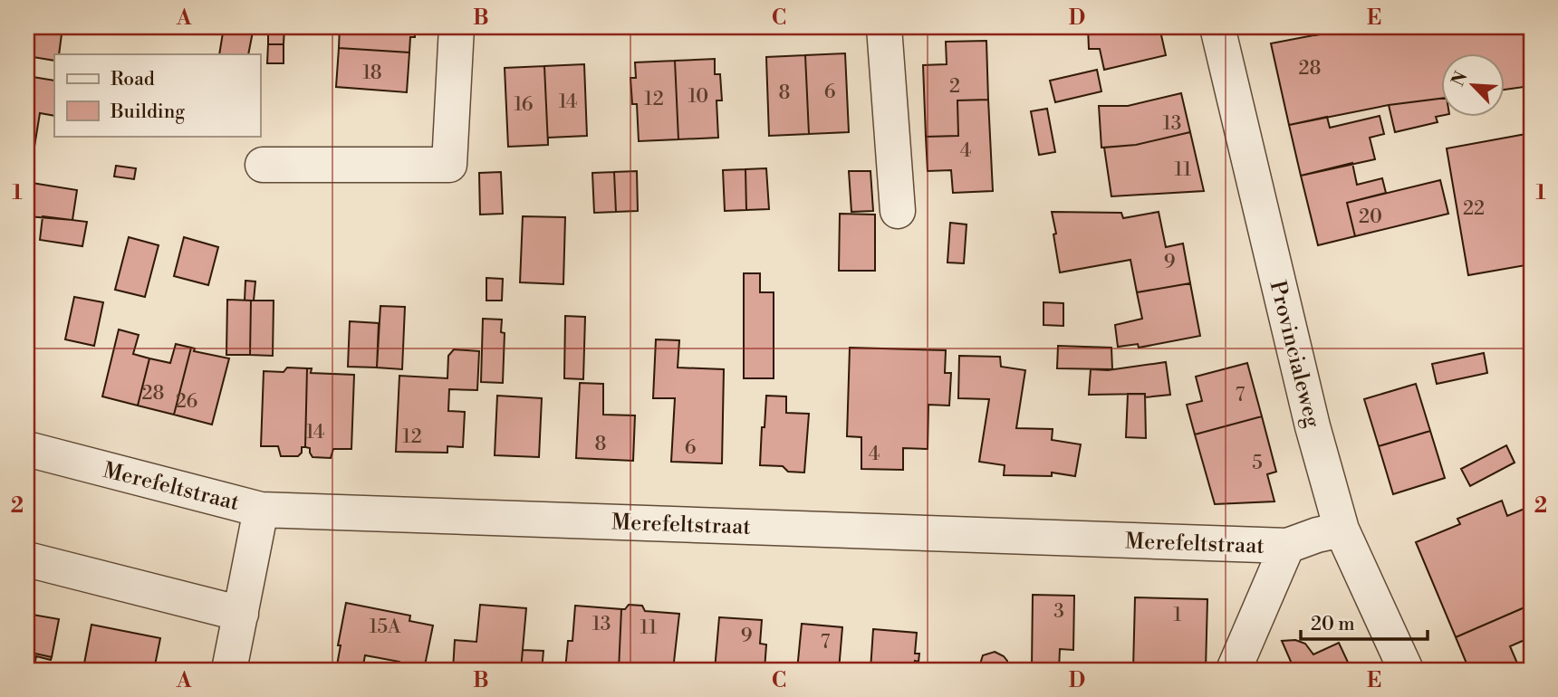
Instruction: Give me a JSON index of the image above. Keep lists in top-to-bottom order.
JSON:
{
  "streets": {
    "street": ["Provincialeweg", "Merefeltstraat"]
  },
  "crossings": [
    ["Provincialeweg", "Merefeltstraat"]
  ],
  "house_numbers": [
    "28",
    "18",
    "2",
    "6",
    "8",
    "10",
    "12",
    "14",
    "16",
    "13",
    "4",
    "11",
    "22",
    "20",
    "9",
    "28",
    "7",
    "26",
    "14",
    "12",
    "8",
    "6",
    "4",
    "5",
    "3",
    "1",
    "13",
    "15A",
    "11",
    "9",
    "7"
  ],
  "legend": ["Road", "Building"],
  "scale_bar": "20 m",
  "north": "top left",
  "grid": {
    "columns": [
      "A",
      "B",
      "C",
      "D",
      "E"
    ],
    "rows": ["1", "2"]
  }
}
